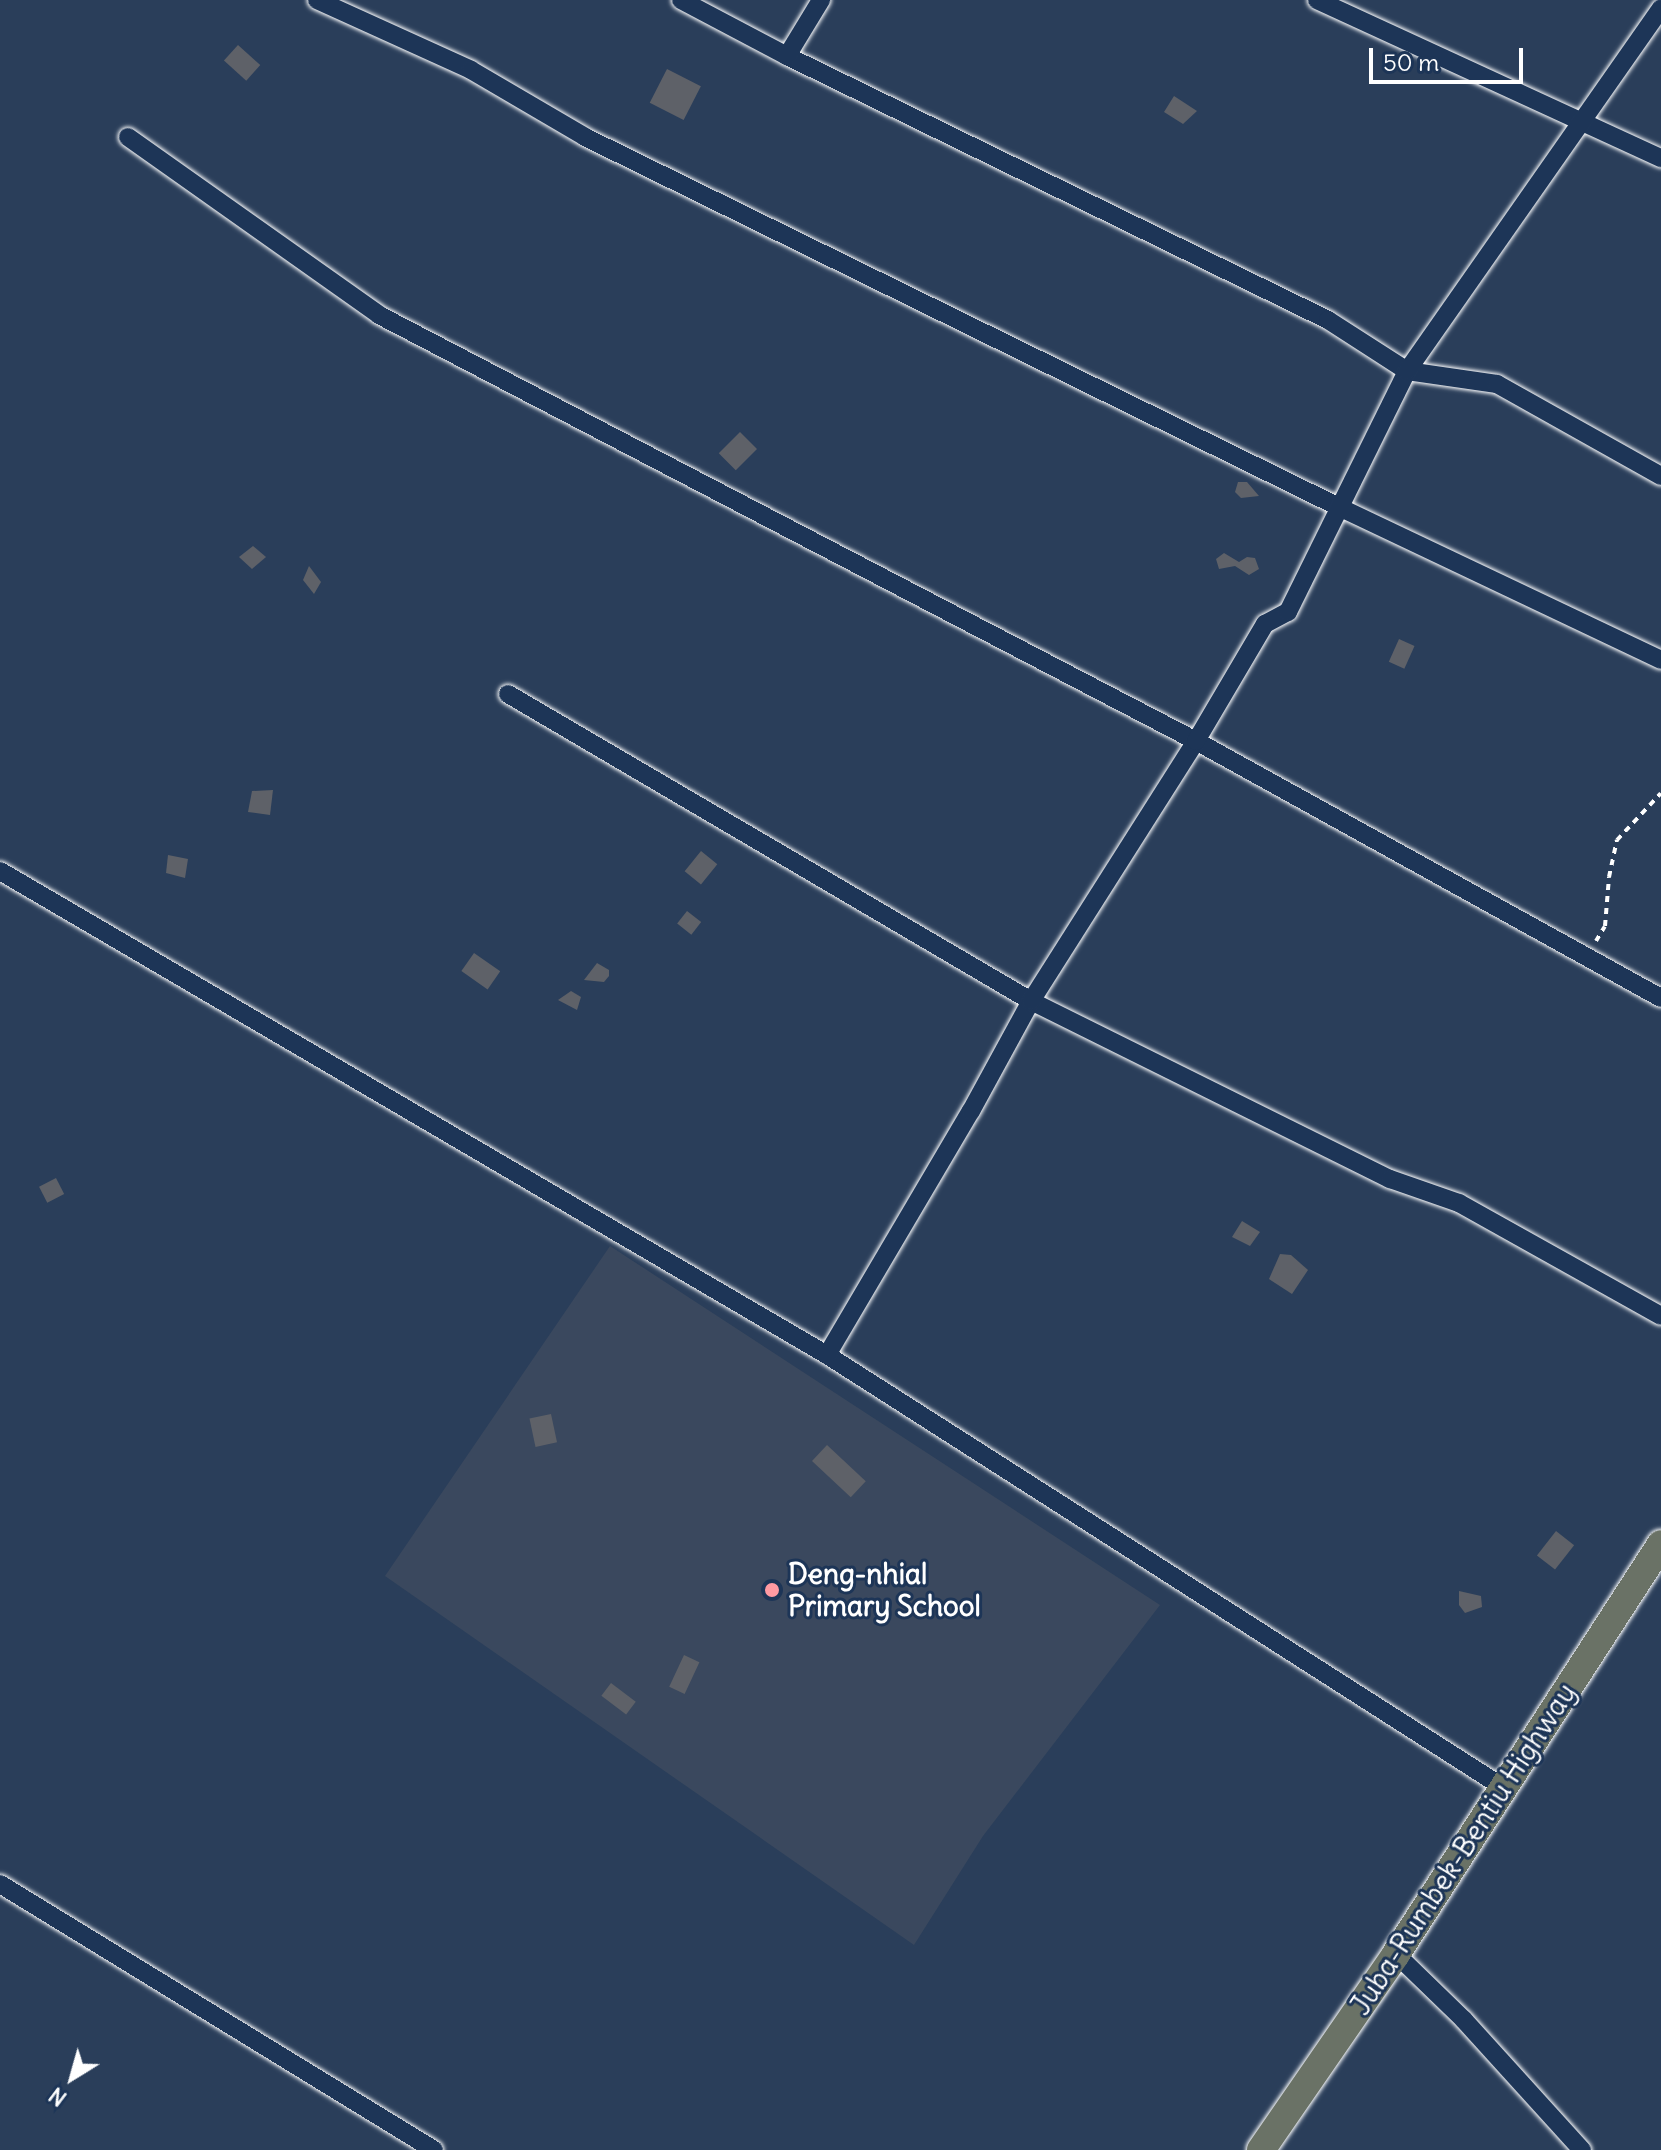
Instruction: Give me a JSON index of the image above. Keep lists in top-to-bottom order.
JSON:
{
  "streets": {
    "main road": ["Juba-Rumbek-Bentiu Highway"]
  },
  "places": ["Deng-nhial Primary School"],
  "scale_bar": "50 m",
  "north": "bottom left"
}
